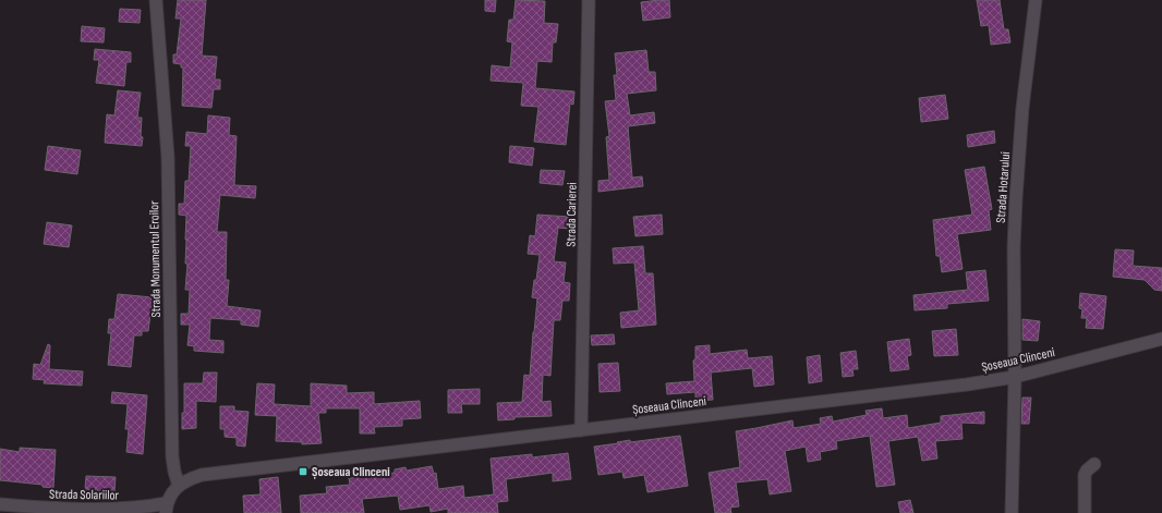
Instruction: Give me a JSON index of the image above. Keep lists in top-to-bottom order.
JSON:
{
  "streets": {
    "street": [
      "Strada Hotarului",
      "Strada Carierei",
      "Strada Monumentul Eroilor",
      "Șoseaua Clinceni",
      "Strada Solariilor"
    ]
  },
  "crossings": [
    ["Strada Hotarului", "Șoseaua Clinceni"],
    ["Strada Carierei", "Șoseaua Clinceni"],
    ["Strada Monumentul Eroilor", "Șoseaua Clinceni"]
  ],
  "places": {
    "transit": ["Șoseaua Clinceni"]
  }
}
